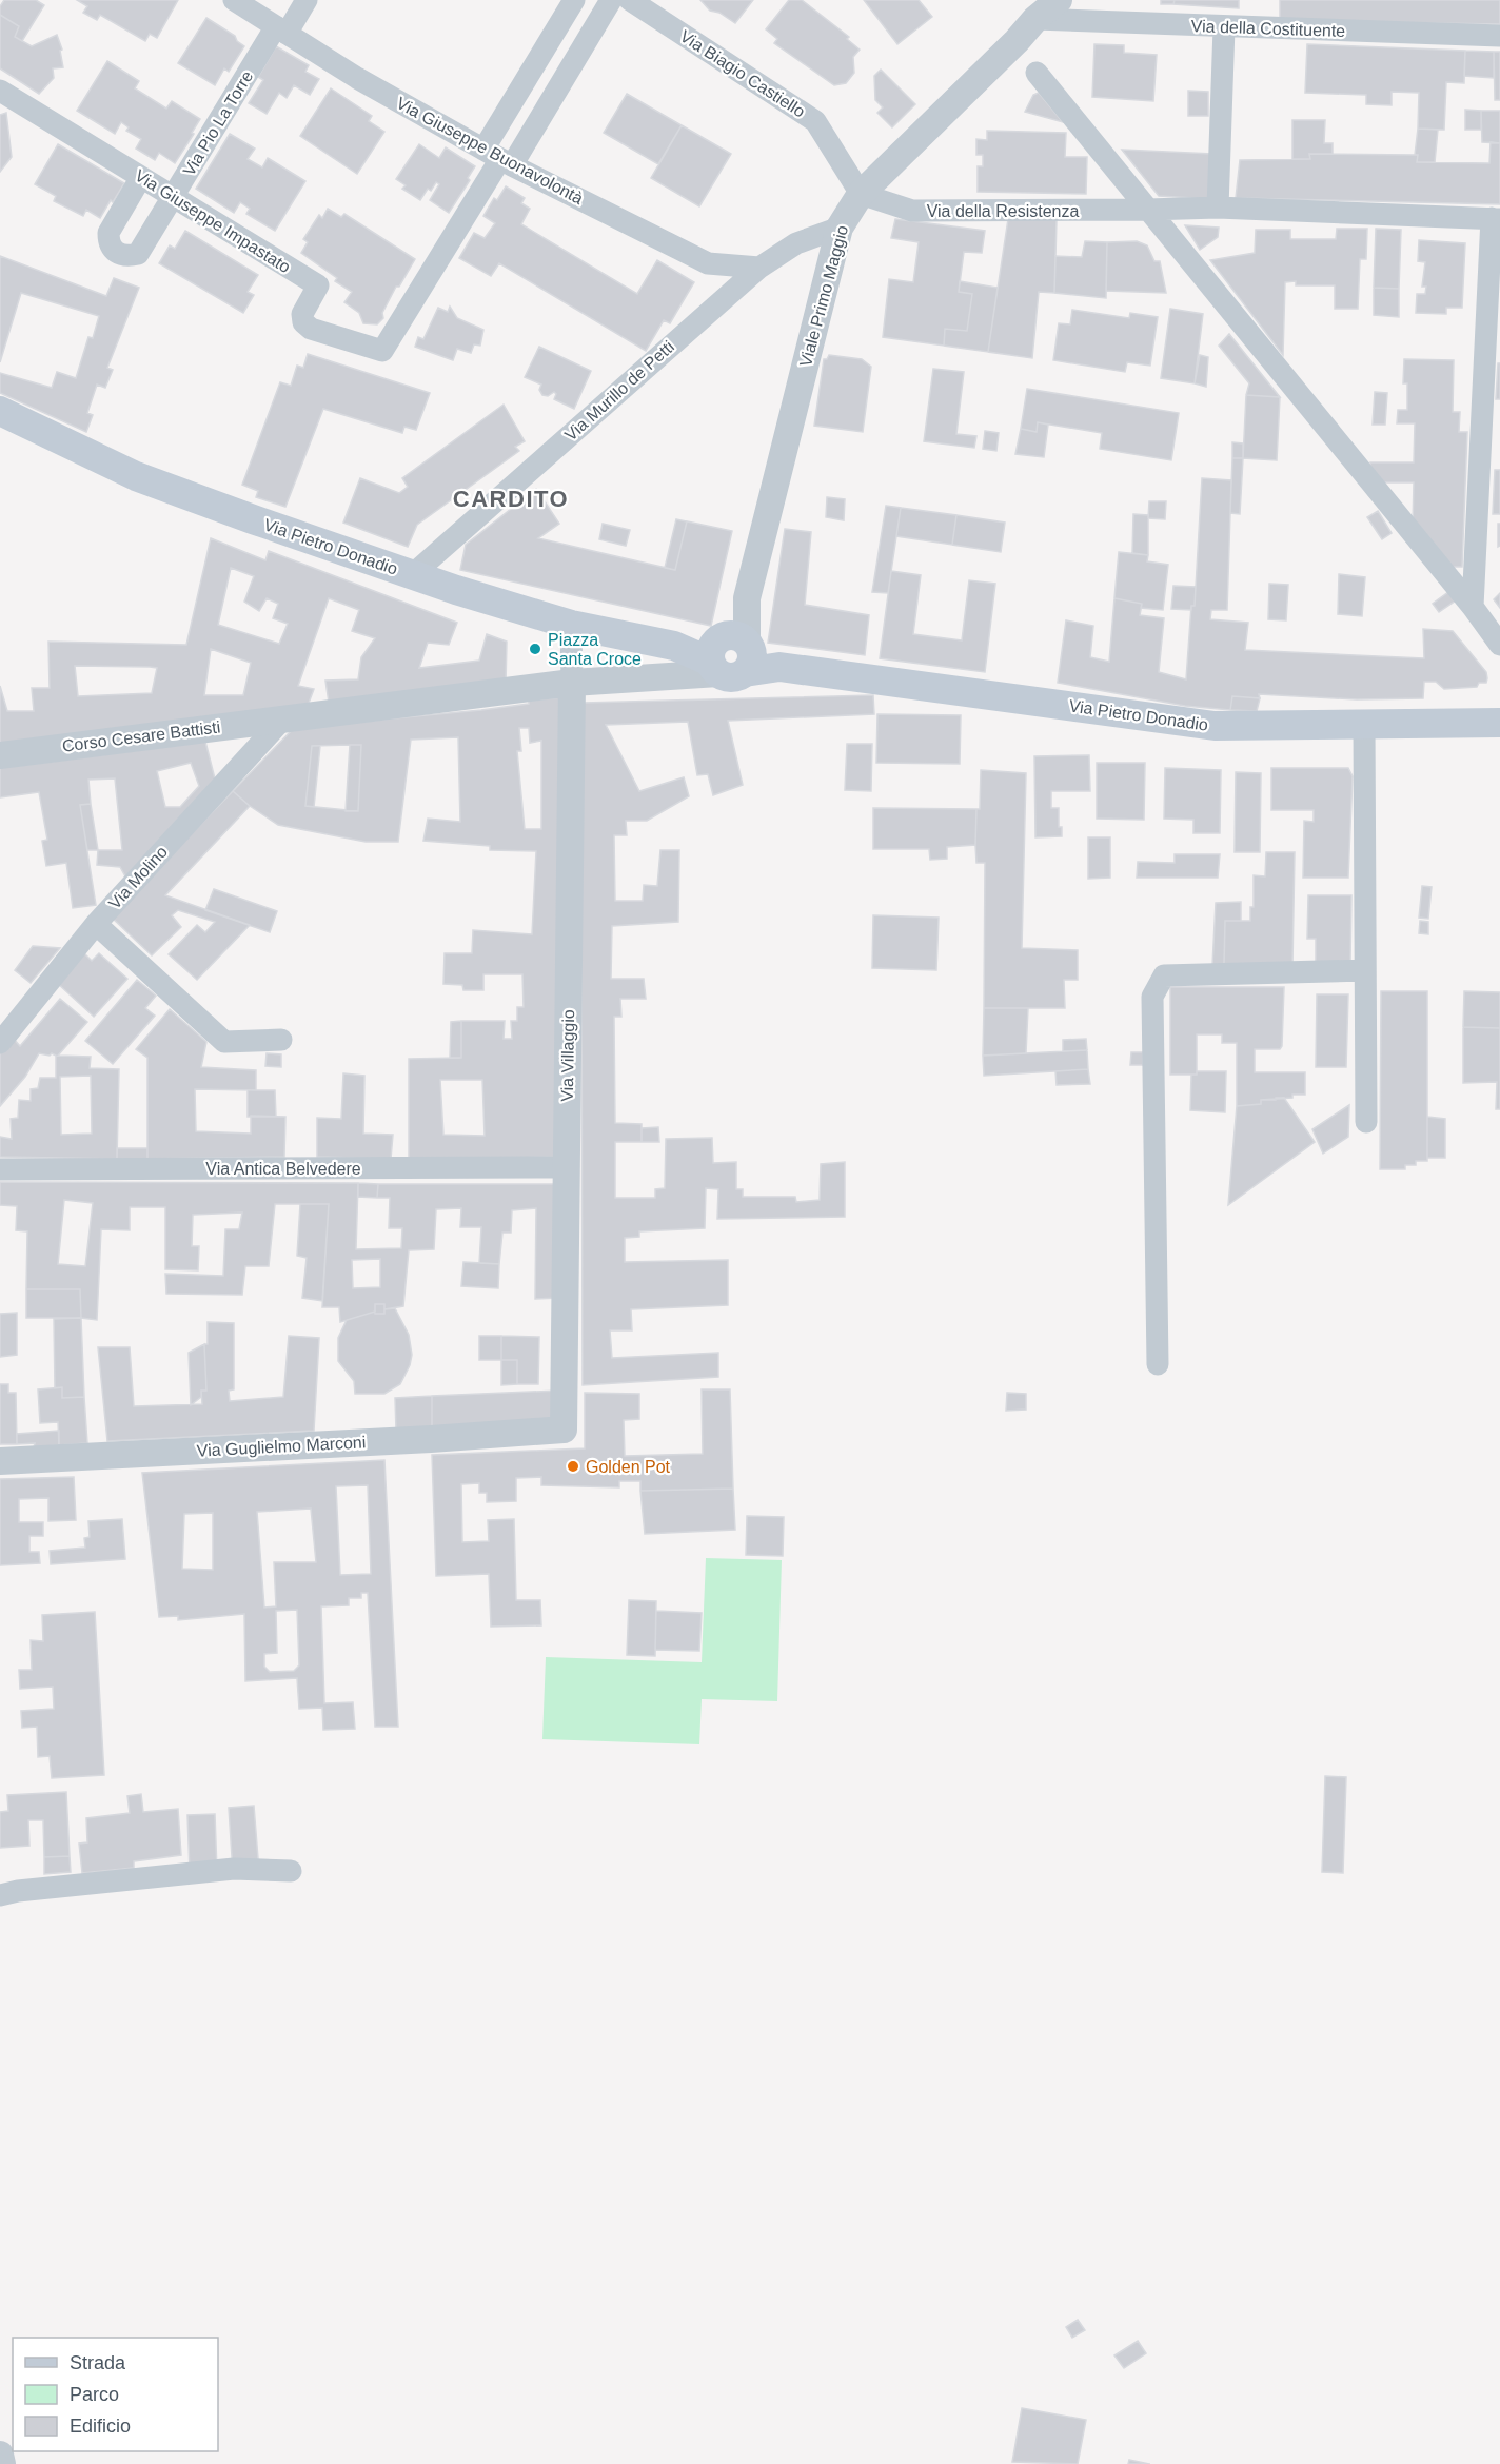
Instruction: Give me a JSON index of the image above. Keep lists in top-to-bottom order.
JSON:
{
  "streets": {
    "main road": ["Via Pietro Donadio"],
    "street": [
      "Via della Costituente",
      "Via Biagio Castiello",
      "Via Pio La Torre",
      "Via Giuseppe Buonavolontà",
      "Via della Resistenza",
      "Via Giuseppe Impastato",
      "Viale Primo Maggio",
      "Via Murillo de Petti",
      "Corso Cesare Battisti",
      "Via Molino",
      "Via Villaggio",
      "Via Antica Belvedere",
      "Via Guglielmo Marconi"
    ]
  },
  "crossings": [
    ["Via della Costituente", "Viale Primo Maggio"],
    ["Via Biagio Castiello", "Via della Resistenza"],
    ["Via Biagio Castiello", "Viale Primo Maggio"],
    ["Via Pio La Torre", "Via Giuseppe Buonavolontà"],
    ["Via Pio La Torre", "Via Giuseppe Impastato"],
    ["Via Giuseppe Buonavolontà", "Via Giuseppe Impastato"],
    ["Via Giuseppe Buonavolontà", "Via Murillo de Petti"],
    ["Via della Resistenza", "Viale Primo Maggio"],
    ["Viale Primo Maggio", "Via Murillo de Petti"],
    ["Viale Primo Maggio", "Via Pietro Donadio"],
    ["Viale Primo Maggio", "Corso Cesare Battisti"],
    ["Via Murillo de Petti", "Via Pietro Donadio"],
    ["Via Pietro Donadio", "Corso Cesare Battisti"],
    ["Corso Cesare Battisti", "Via Molino"],
    ["Corso Cesare Battisti", "Via Villaggio"],
    ["Via Villaggio", "Via Antica Belvedere"],
    ["Via Villaggio", "Via Guglielmo Marconi"]
  ],
  "districts": ["CARDITO"],
  "places": ["Piazza Santa Croce", "Golden Pot"],
  "legend": ["Strada", "Parco", "Edificio"]
}
